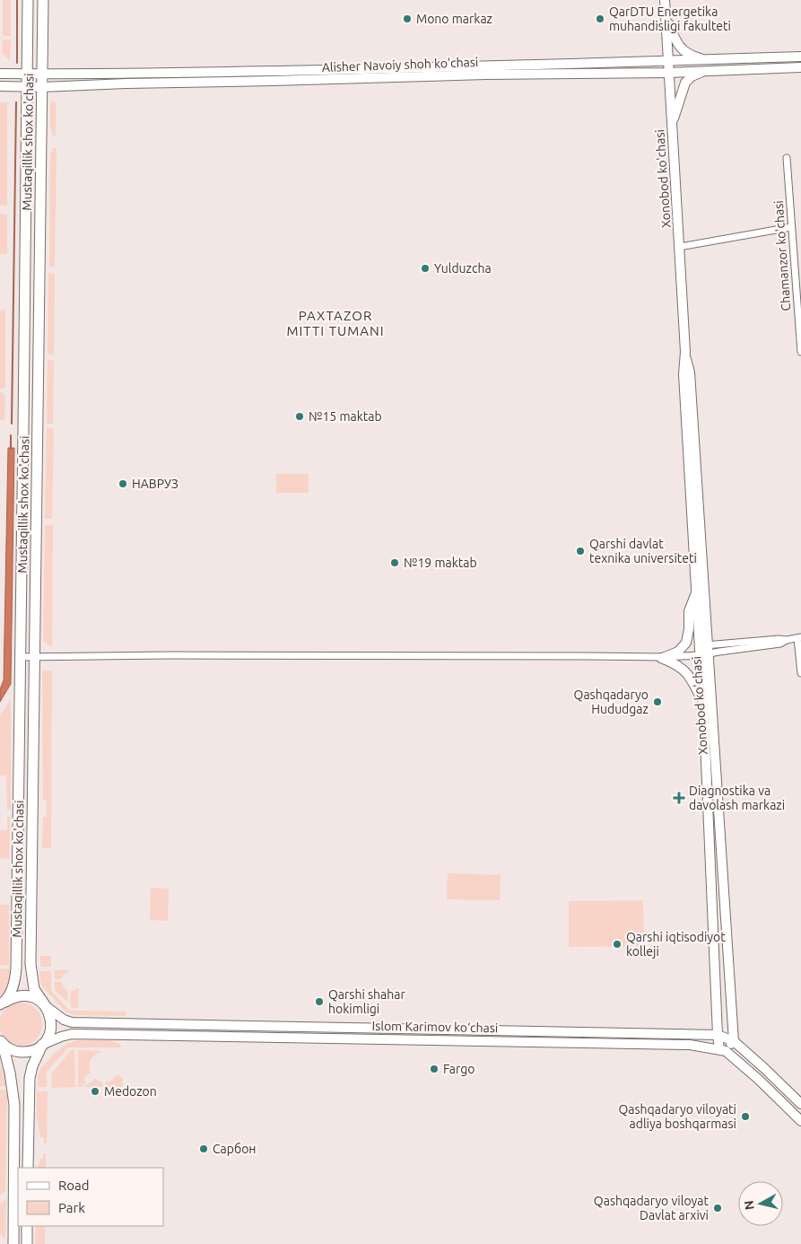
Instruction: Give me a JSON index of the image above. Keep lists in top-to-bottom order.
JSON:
{
  "streets": {
    "main road": [
      "Alisher Navoiy shoh ko'chasi",
      "Mustaqillik shox ko'chasi",
      "Xonobod ko'chasi",
      "Islom Karimov ko‘chasi"
    ],
    "street": ["Chamanzor ko'chasi"]
  },
  "crossings": [
    ["Alisher Navoiy shoh ko'chasi", "Mustaqillik shox ko'chasi"],
    ["Alisher Navoiy shoh ko'chasi", "Xonobod ko'chasi"],
    ["Mustaqillik shox ko'chasi", "Islom Karimov ko‘chasi"],
    ["Xonobod ko'chasi", "Islom Karimov ko‘chasi"]
  ],
  "districts": ["PAXTAZOR MITTI TUMANI"],
  "places": {
    "other": [
      "Mono markaz",
      "QarDTU Energetika muhandisligi fakulteti",
      "Yulduzcha",
      "№15 maktab",
      "НАВРУЗ",
      "Qarshi davlat texnika universiteti",
      "№19 maktab",
      "Qashqadaryo Hududgaz",
      "Qarshi iqtisodiyot kolleji",
      "Qarshi shahar hokimligi",
      "Fargo",
      "Medozon",
      "Qashqadaryo viloyati adliya boshqarmasi",
      "Сарбон",
      "Qashqadaryo viloyat Davlat arxivi"
    ],
    "health": ["Diagnostika va davolash markazi"]
  },
  "legend": ["Road", "Park"],
  "north": "left"
}
